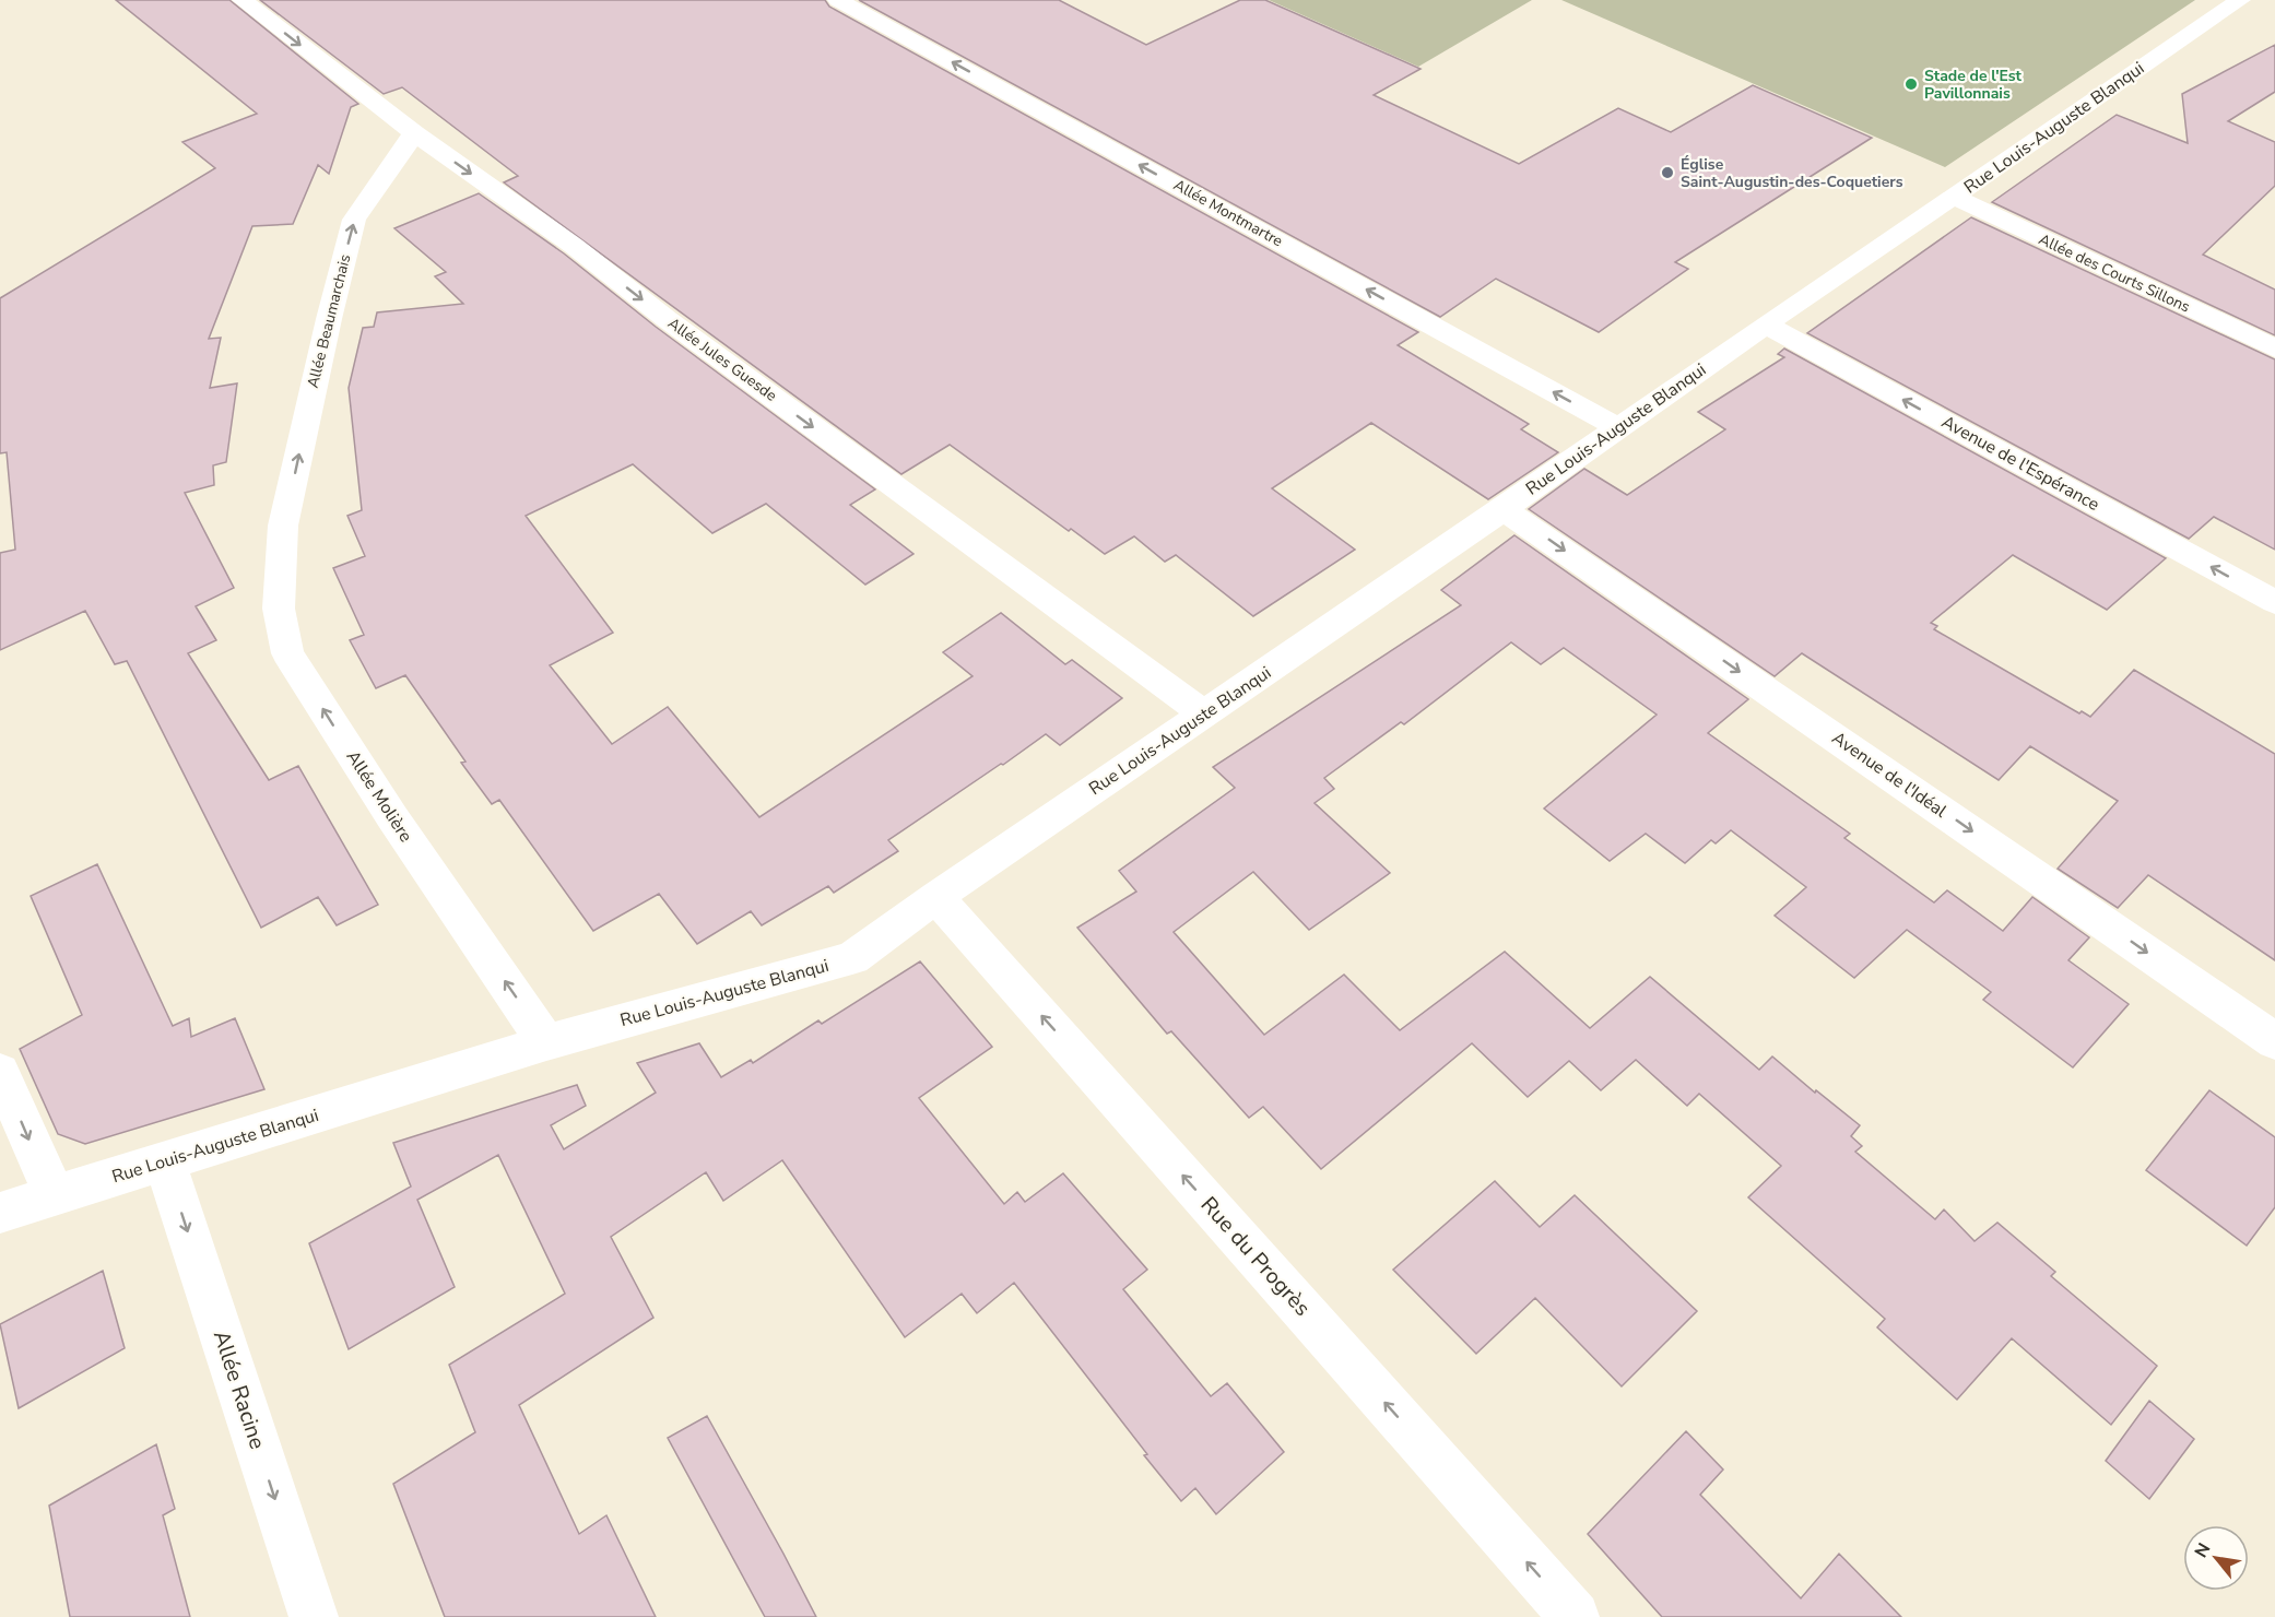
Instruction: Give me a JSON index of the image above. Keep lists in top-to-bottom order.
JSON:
{
  "streets": {
    "street": [
      "Rue Louis-Auguste Blanqui",
      "Allée Montmartre",
      "Allée des Courts Sillons",
      "Allée Beaumarchais",
      "Allée Jules Guesde",
      "Avenue de l'Espérance",
      "Avenue de l'Idéal",
      "Allée Molière",
      "Rue du Progrès",
      "Allée Racine"
    ]
  },
  "crossings": [
    ["Rue Louis-Auguste Blanqui", "Allée Montmartre"],
    ["Rue Louis-Auguste Blanqui", "Allée des Courts Sillons"],
    ["Rue Louis-Auguste Blanqui", "Allée Jules Guesde"],
    ["Rue Louis-Auguste Blanqui", "Avenue de l'Espérance"],
    ["Rue Louis-Auguste Blanqui", "Avenue de l'Idéal"],
    ["Rue Louis-Auguste Blanqui", "Allée Molière"],
    ["Rue Louis-Auguste Blanqui", "Rue du Progrès"],
    ["Rue Louis-Auguste Blanqui", "Allée Racine"],
    ["Allée Beaumarchais", "Allée Jules Guesde"],
    ["Allée Beaumarchais", "Allée Molière"]
  ],
  "one_way": [
    "Allée Montmartre",
    "Allée Beaumarchais",
    "Allée Jules Guesde",
    "Avenue de l'Espérance",
    "Avenue de l'Idéal",
    "Allée Molière",
    "Rue du Progrès",
    "Allée Racine"
  ],
  "places": ["Stade de l'Est Pavillonnais", "Église Saint-Augustin-des-Coquetiers"],
  "north": "top left"
}
